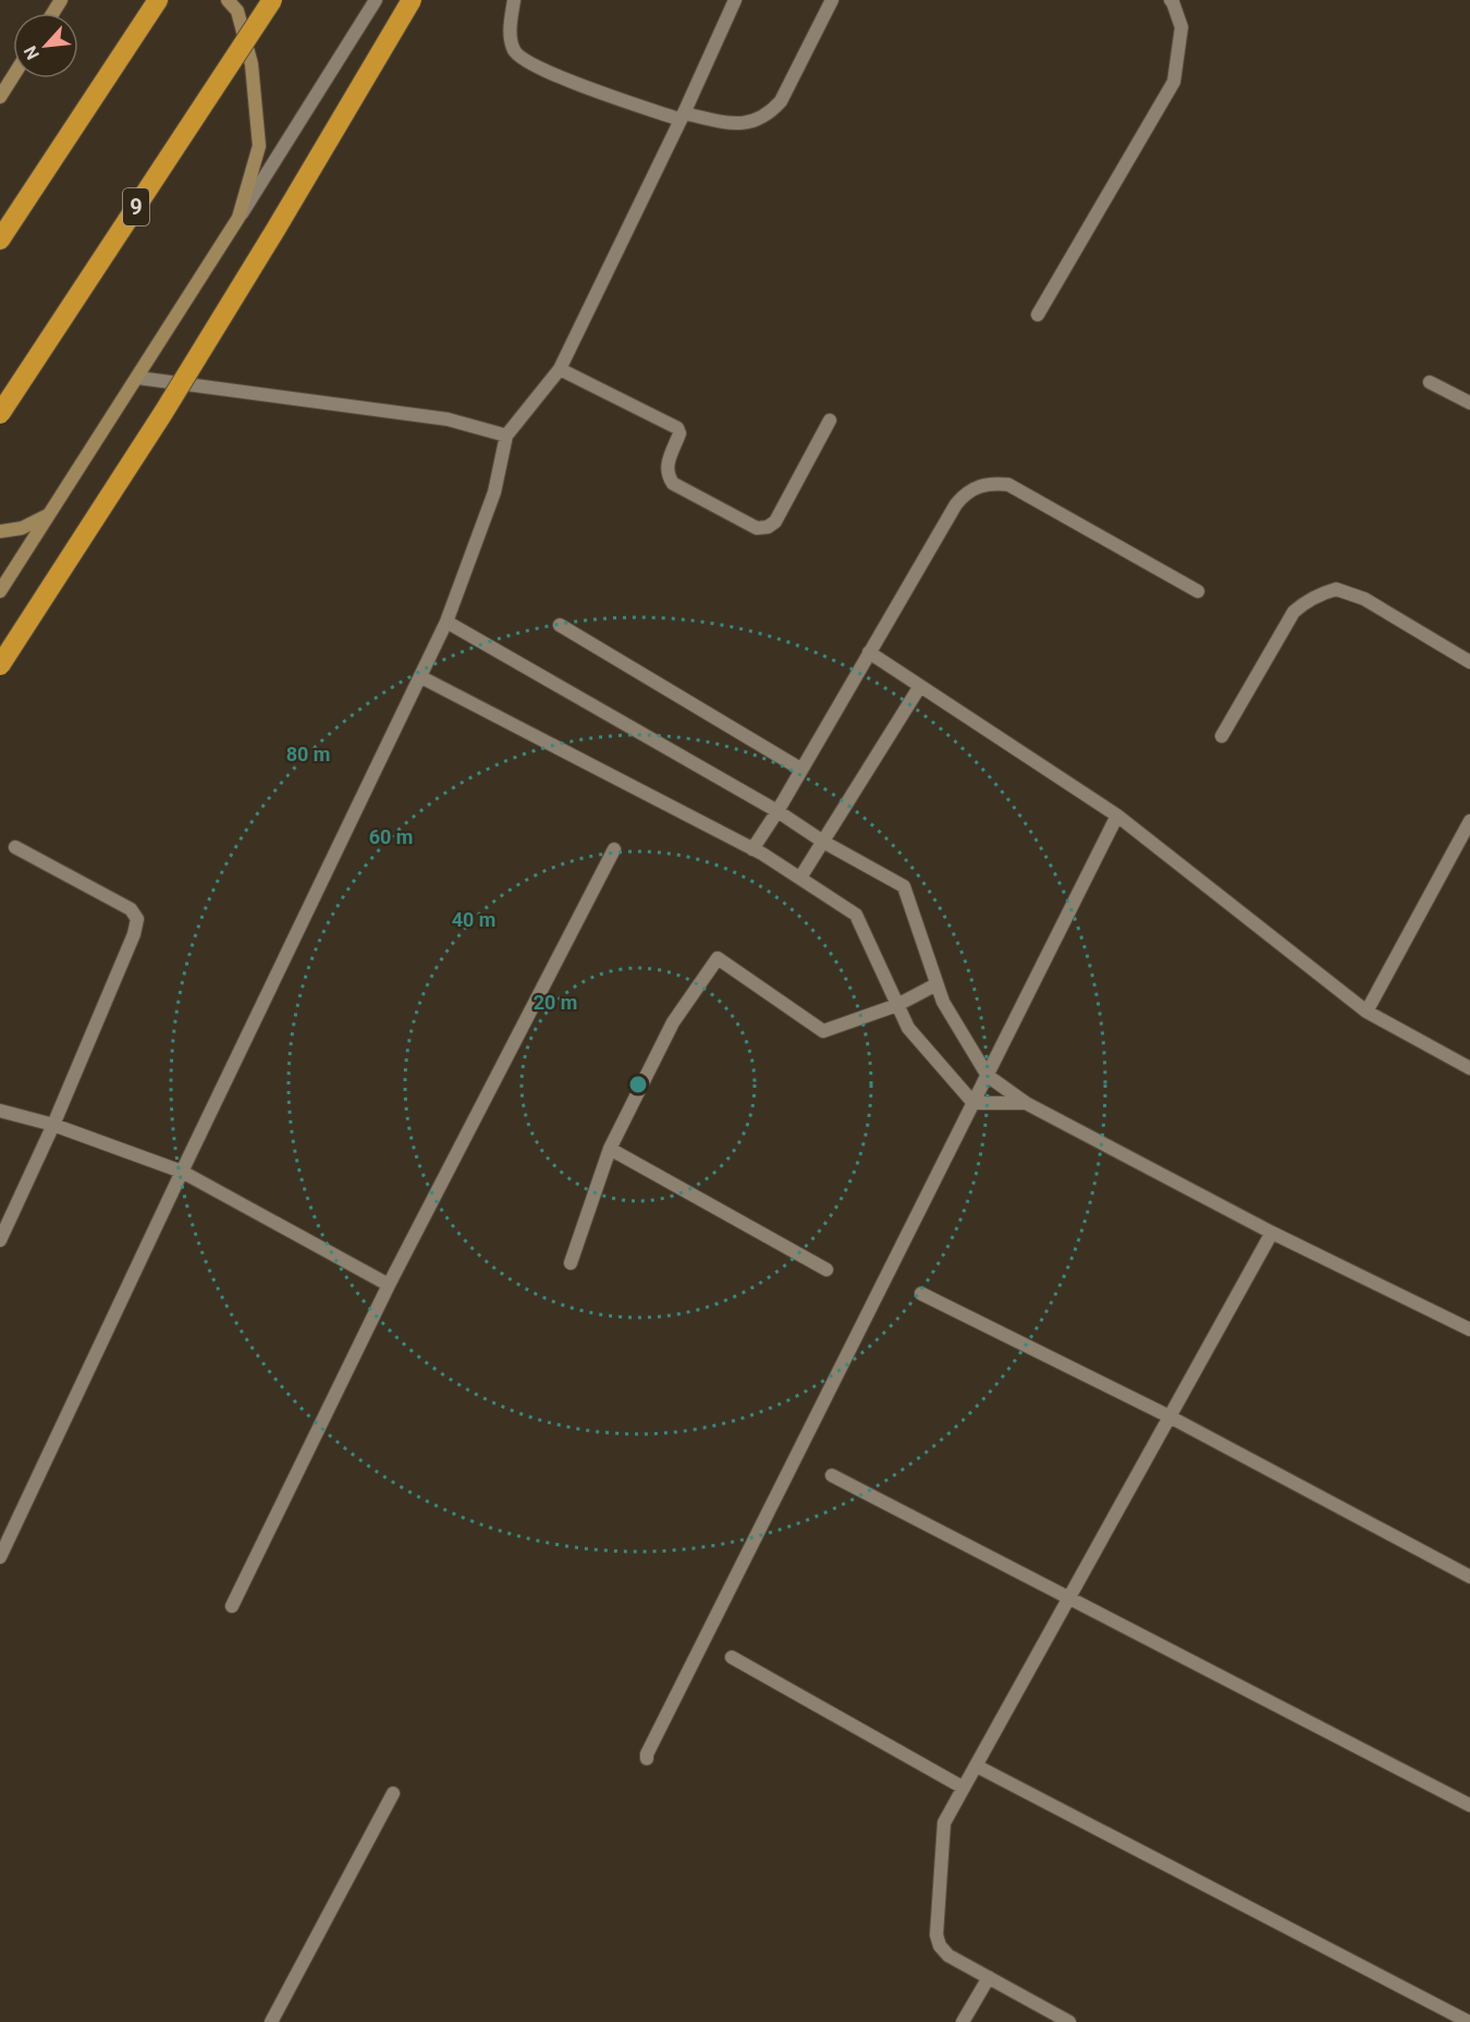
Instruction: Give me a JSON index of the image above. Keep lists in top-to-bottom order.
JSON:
{
  "streets": {
    "highway": ["9"]
  },
  "north": "bottom left",
  "rings": [
    "80 m",
    "60 m",
    "40 m",
    "20 m"
  ]
}
